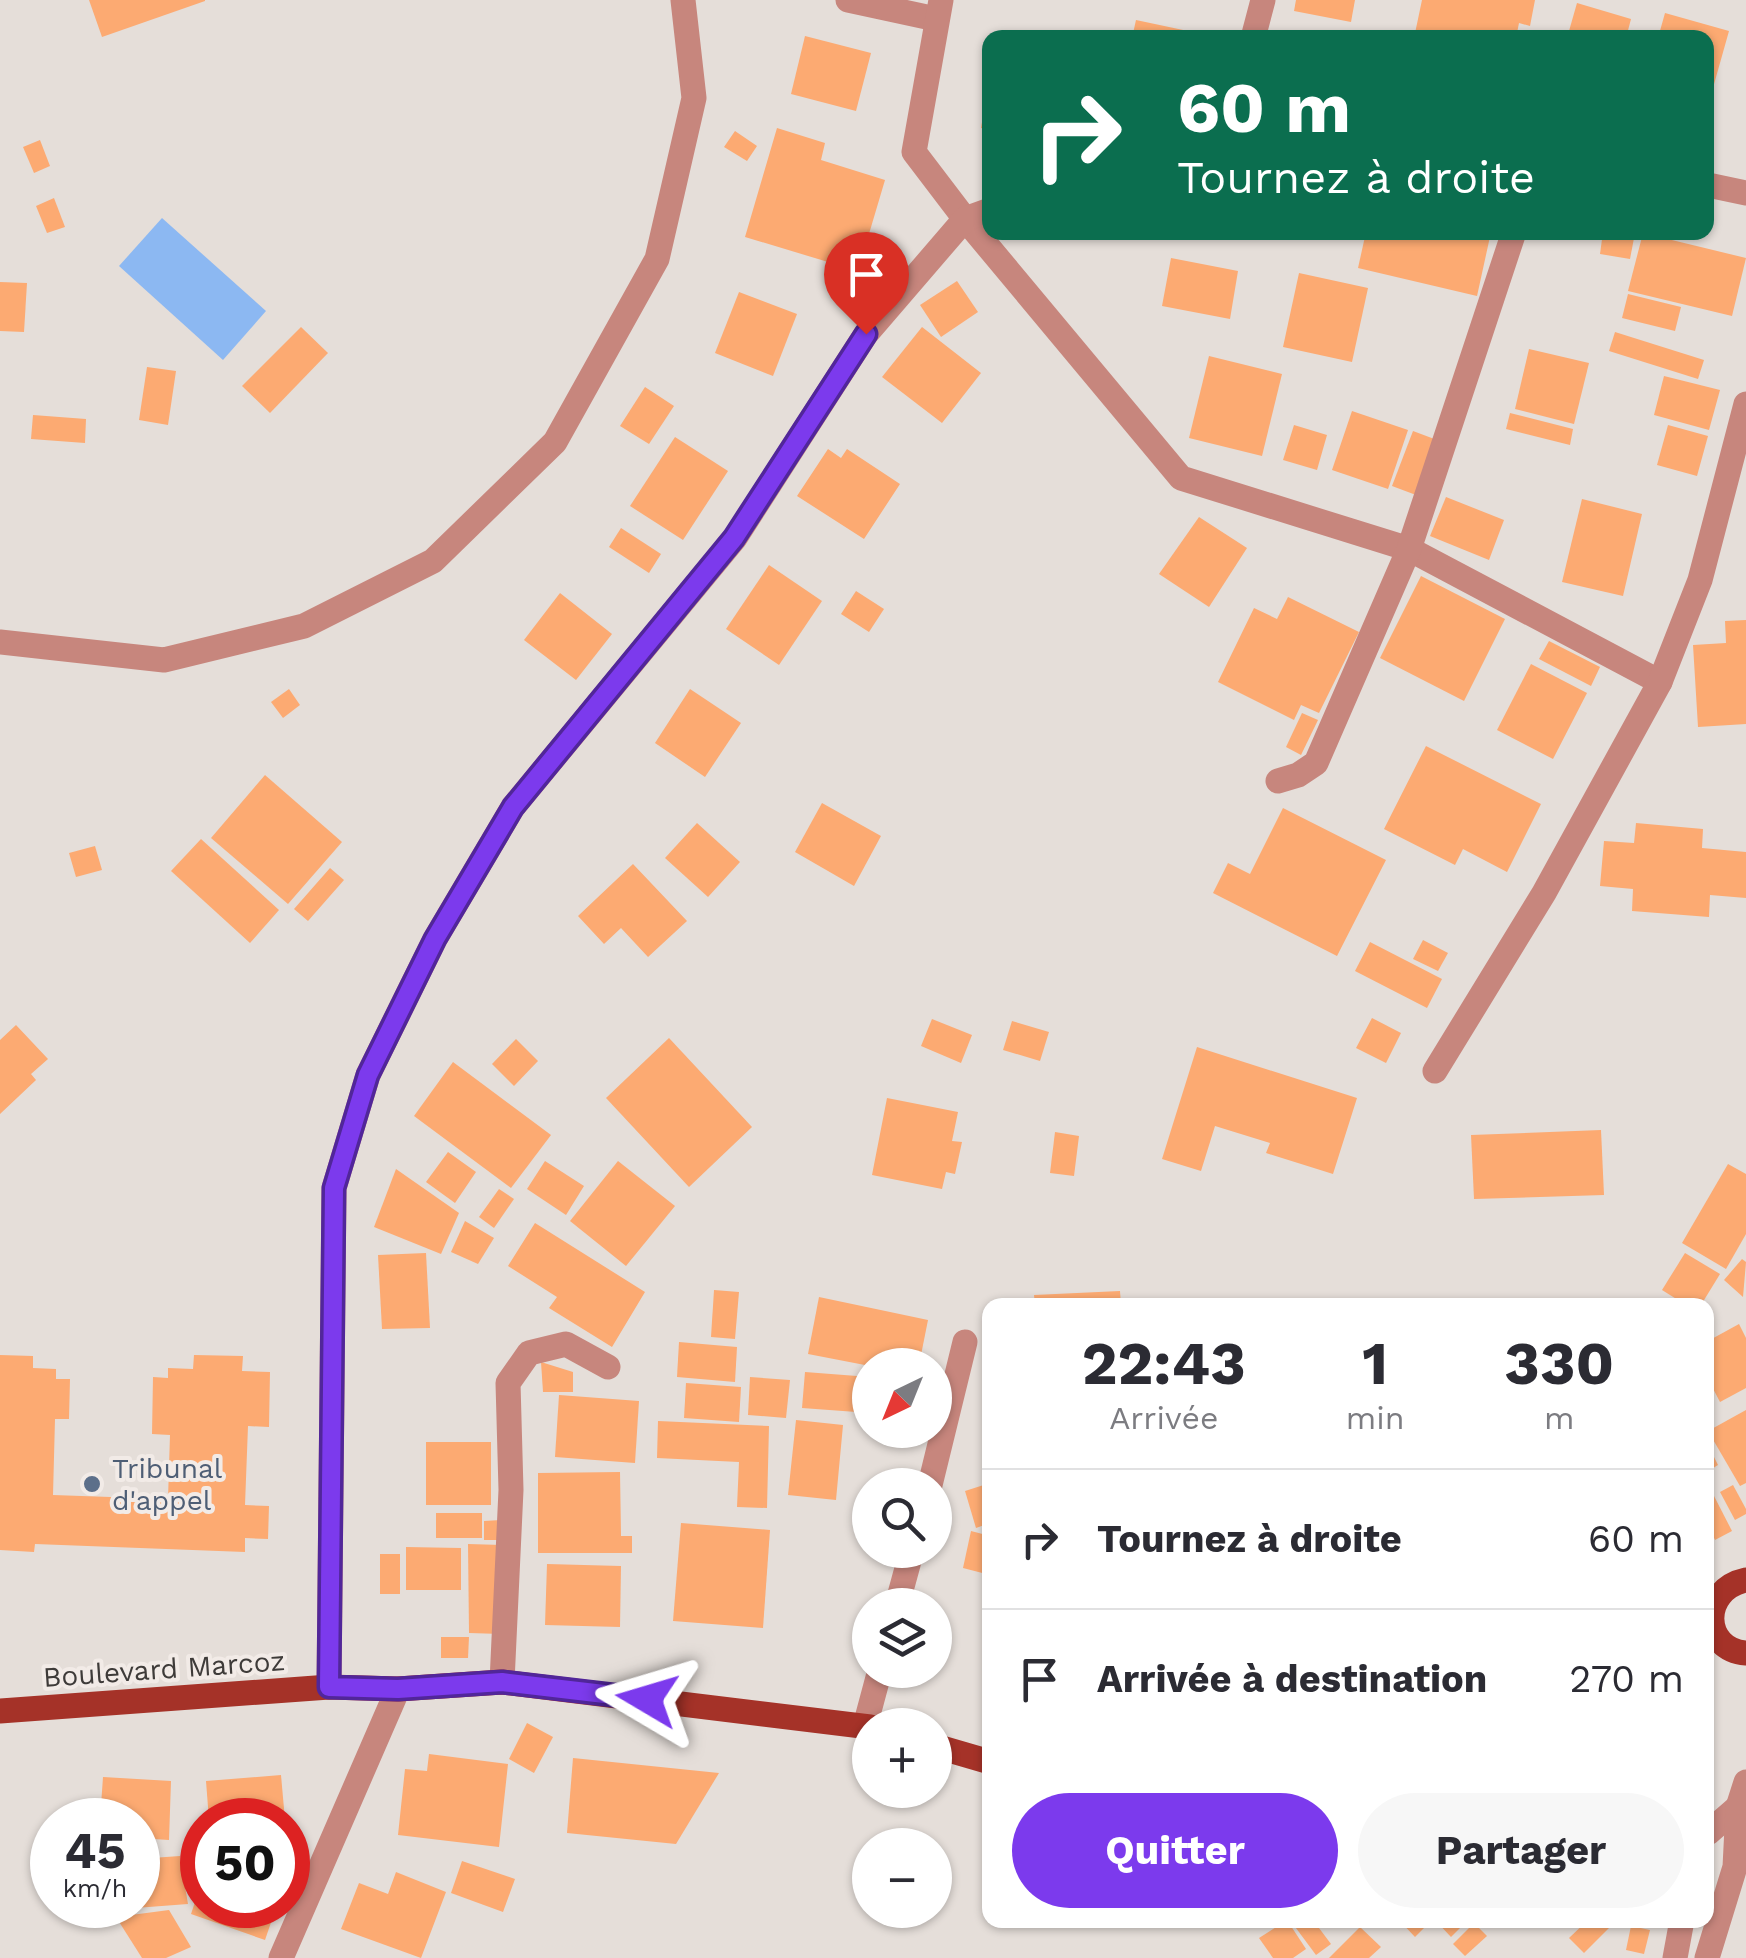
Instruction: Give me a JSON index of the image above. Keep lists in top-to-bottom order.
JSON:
{
  "streets": {
    "main road": ["Boulevard Marcoz"]
  },
  "places": ["Tribunal d'appel"],
  "north": "bottom left",
  "page": {
    "turn": ["60 m", "Tournez à droite"],
    "eta": [
      "22:43",
      "Arrivée",
      "1",
      "min",
      "330",
      "m"
    ],
    "map_buttons": ["+", "−"],
    "list": [
      {
        "name": "Tournez à droite",
        "value": "60 m"
      },
      {
        "name": "Arrivée à destination",
        "value": "270 m"
      }
    ],
    "buttons": ["Quitter", "Partager"],
    "speed": "45 km/h",
    "limit": "50"
  }
}
